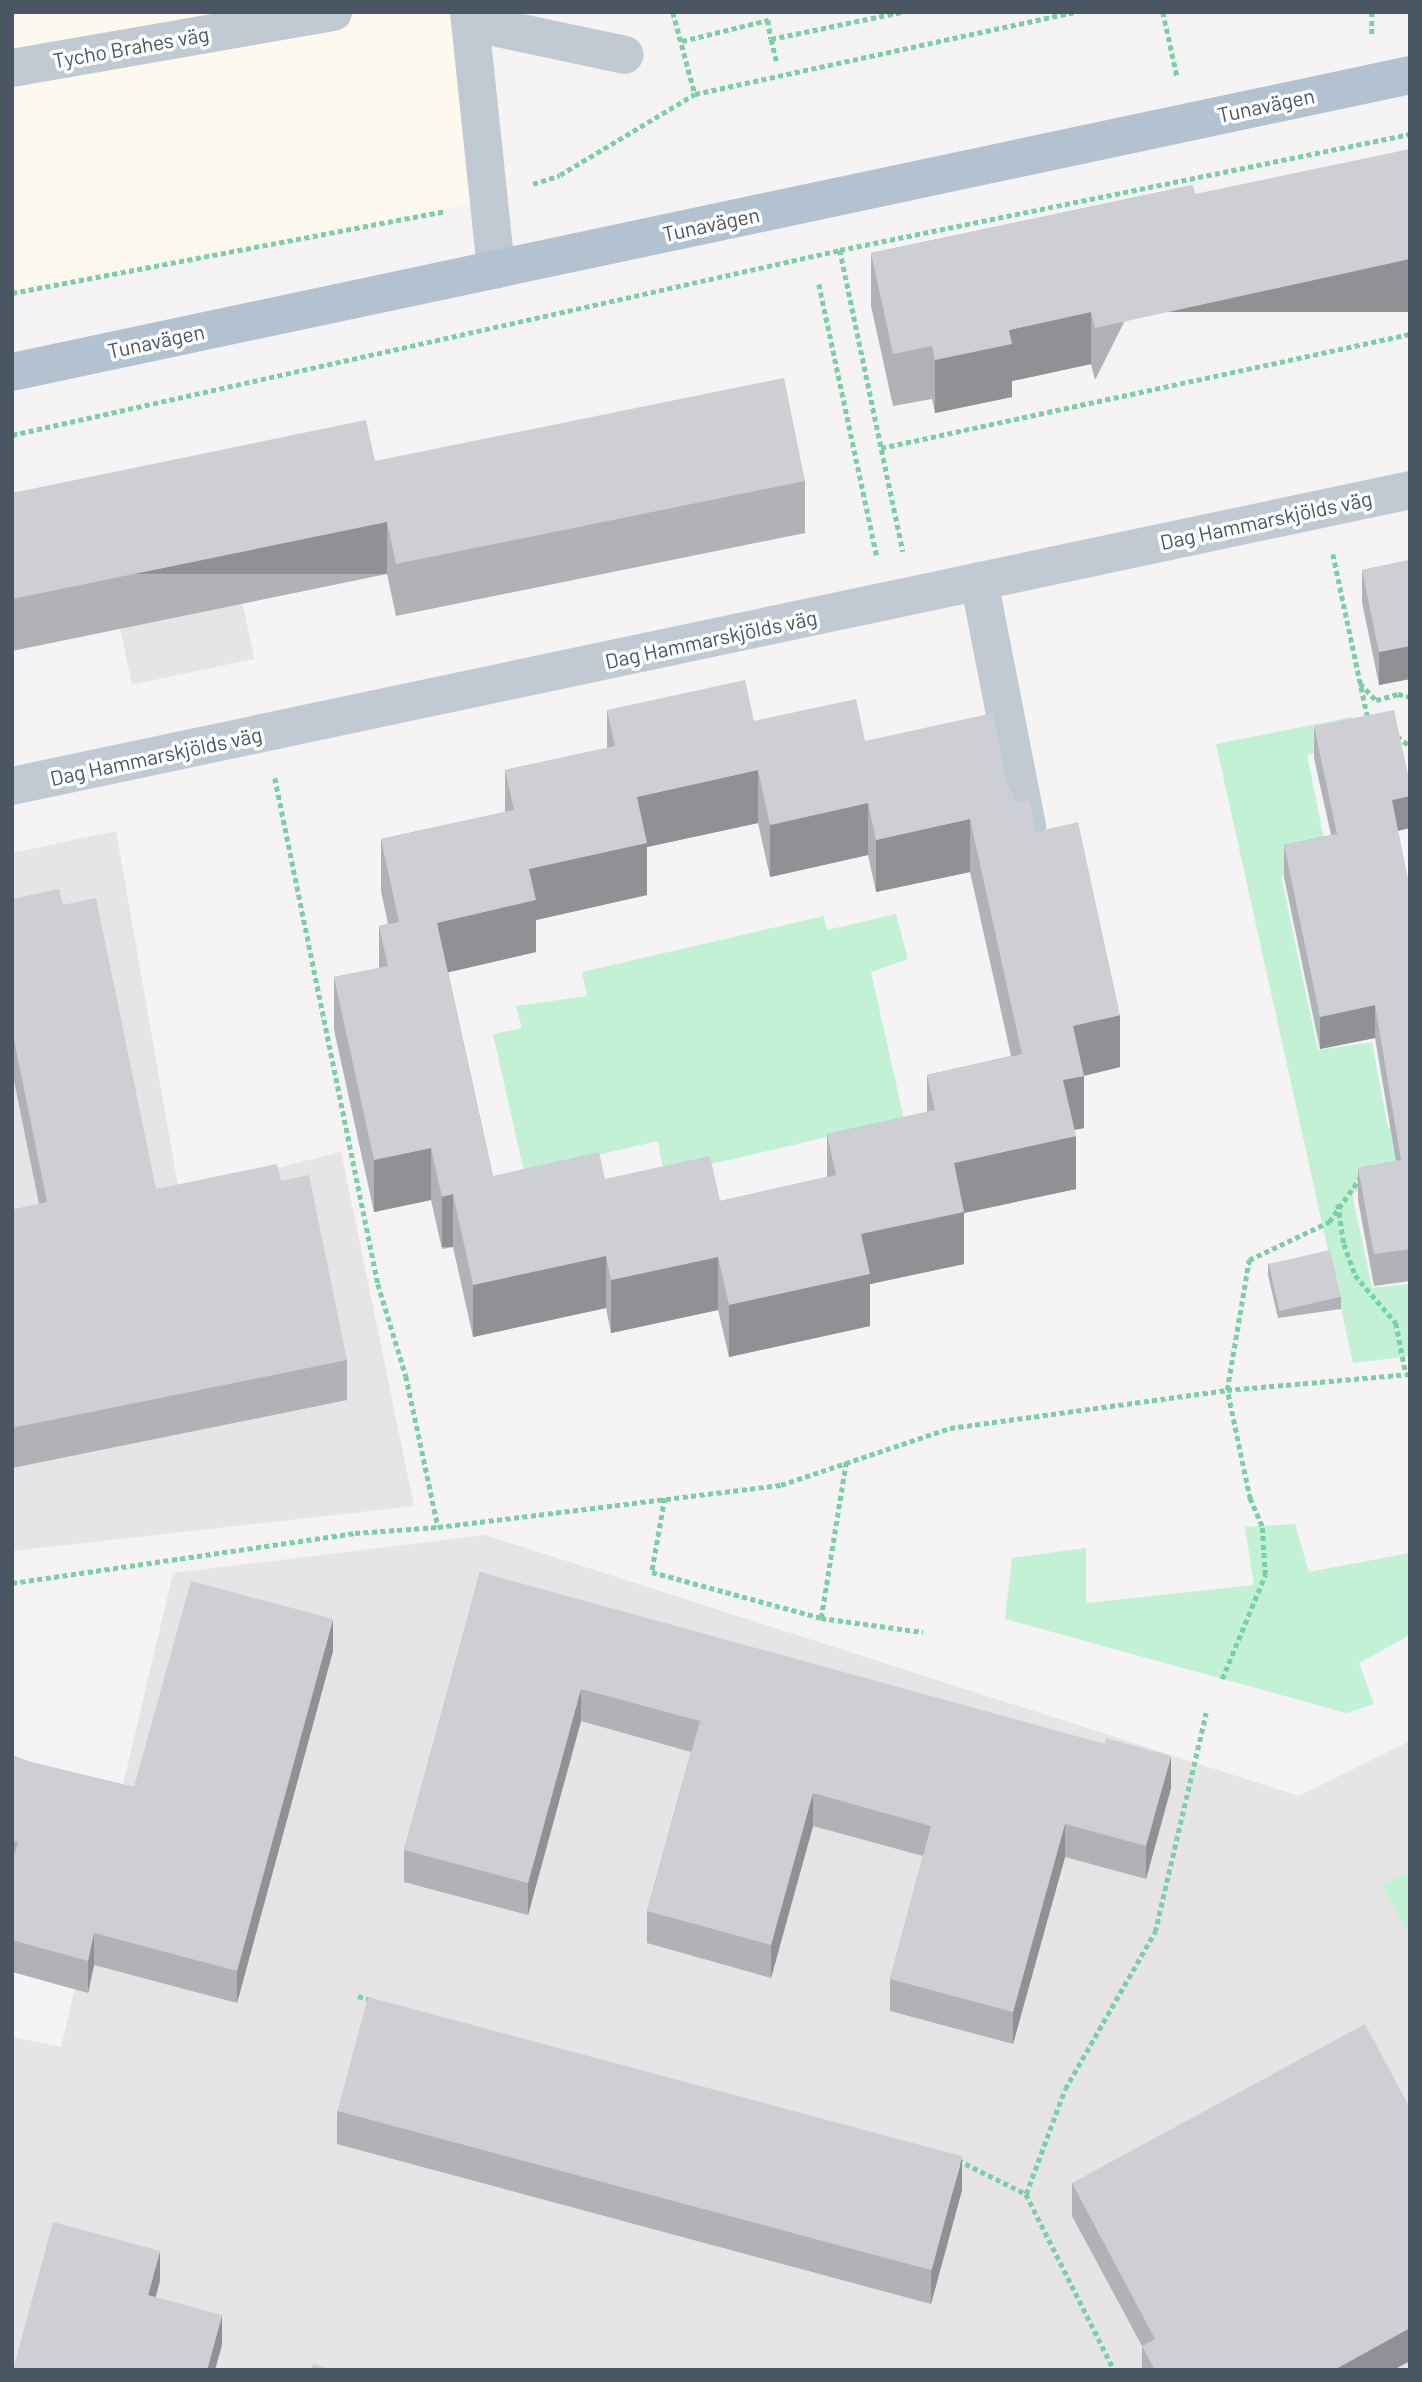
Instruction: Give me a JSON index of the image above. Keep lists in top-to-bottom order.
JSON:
{
  "streets": {
    "main road": ["Tunavägen"],
    "street": ["Tycho Brahes väg", "Dag Hammarskjölds väg"]
  }
}
